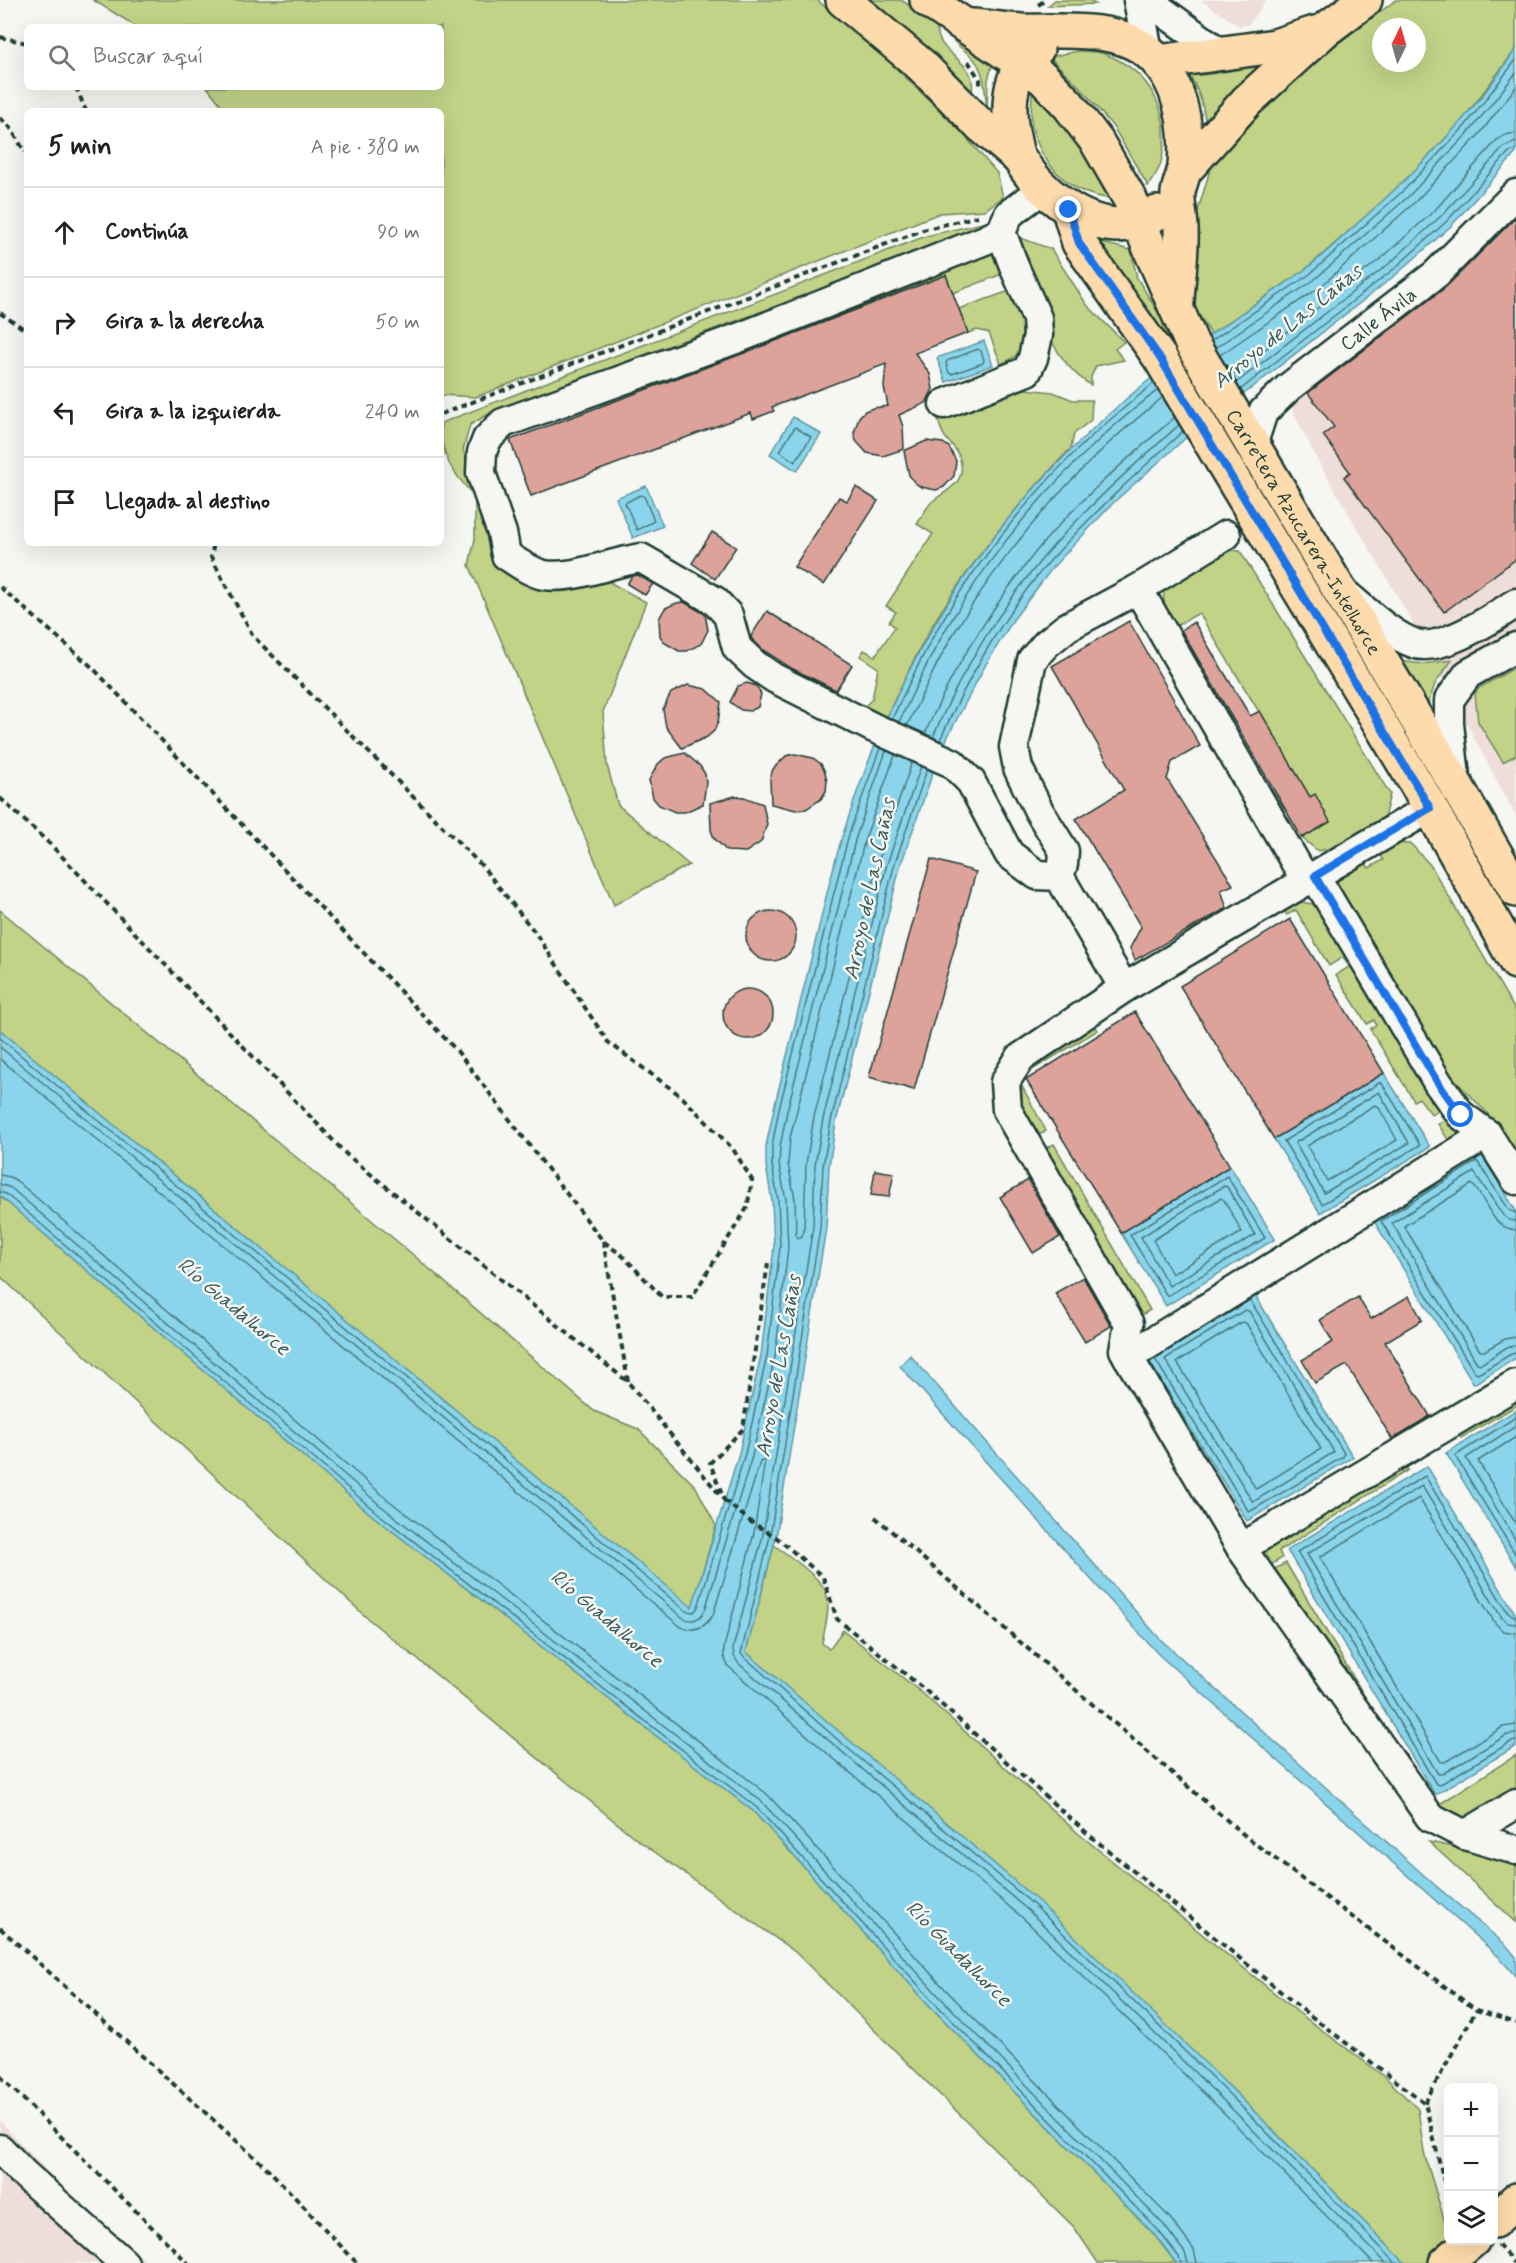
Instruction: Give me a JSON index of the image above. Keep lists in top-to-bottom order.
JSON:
{
  "streets": {
    "main road": ["Carretera Azucarera-Intelhorce"],
    "street": ["Calle Ávila"]
  },
  "crossings": [
    ["Calle Ávila", "Carretera Azucarera-Intelhorce"]
  ],
  "water": ["Arroyo de Las Cañas", "Río Guadalhorce"],
  "north": "top",
  "page": {
    "search": "Buscar aquí",
    "heading": ["5 min", "A pie · 380 m"],
    "list": [
      ["Continúa", "90 m"],
      ["Gira a la derecha", "50 m"],
      ["Gira a la izquierda", "240 m"],
      "Llegada al destino"
    ],
    "map_buttons": ["+", "−"]
  }
}
